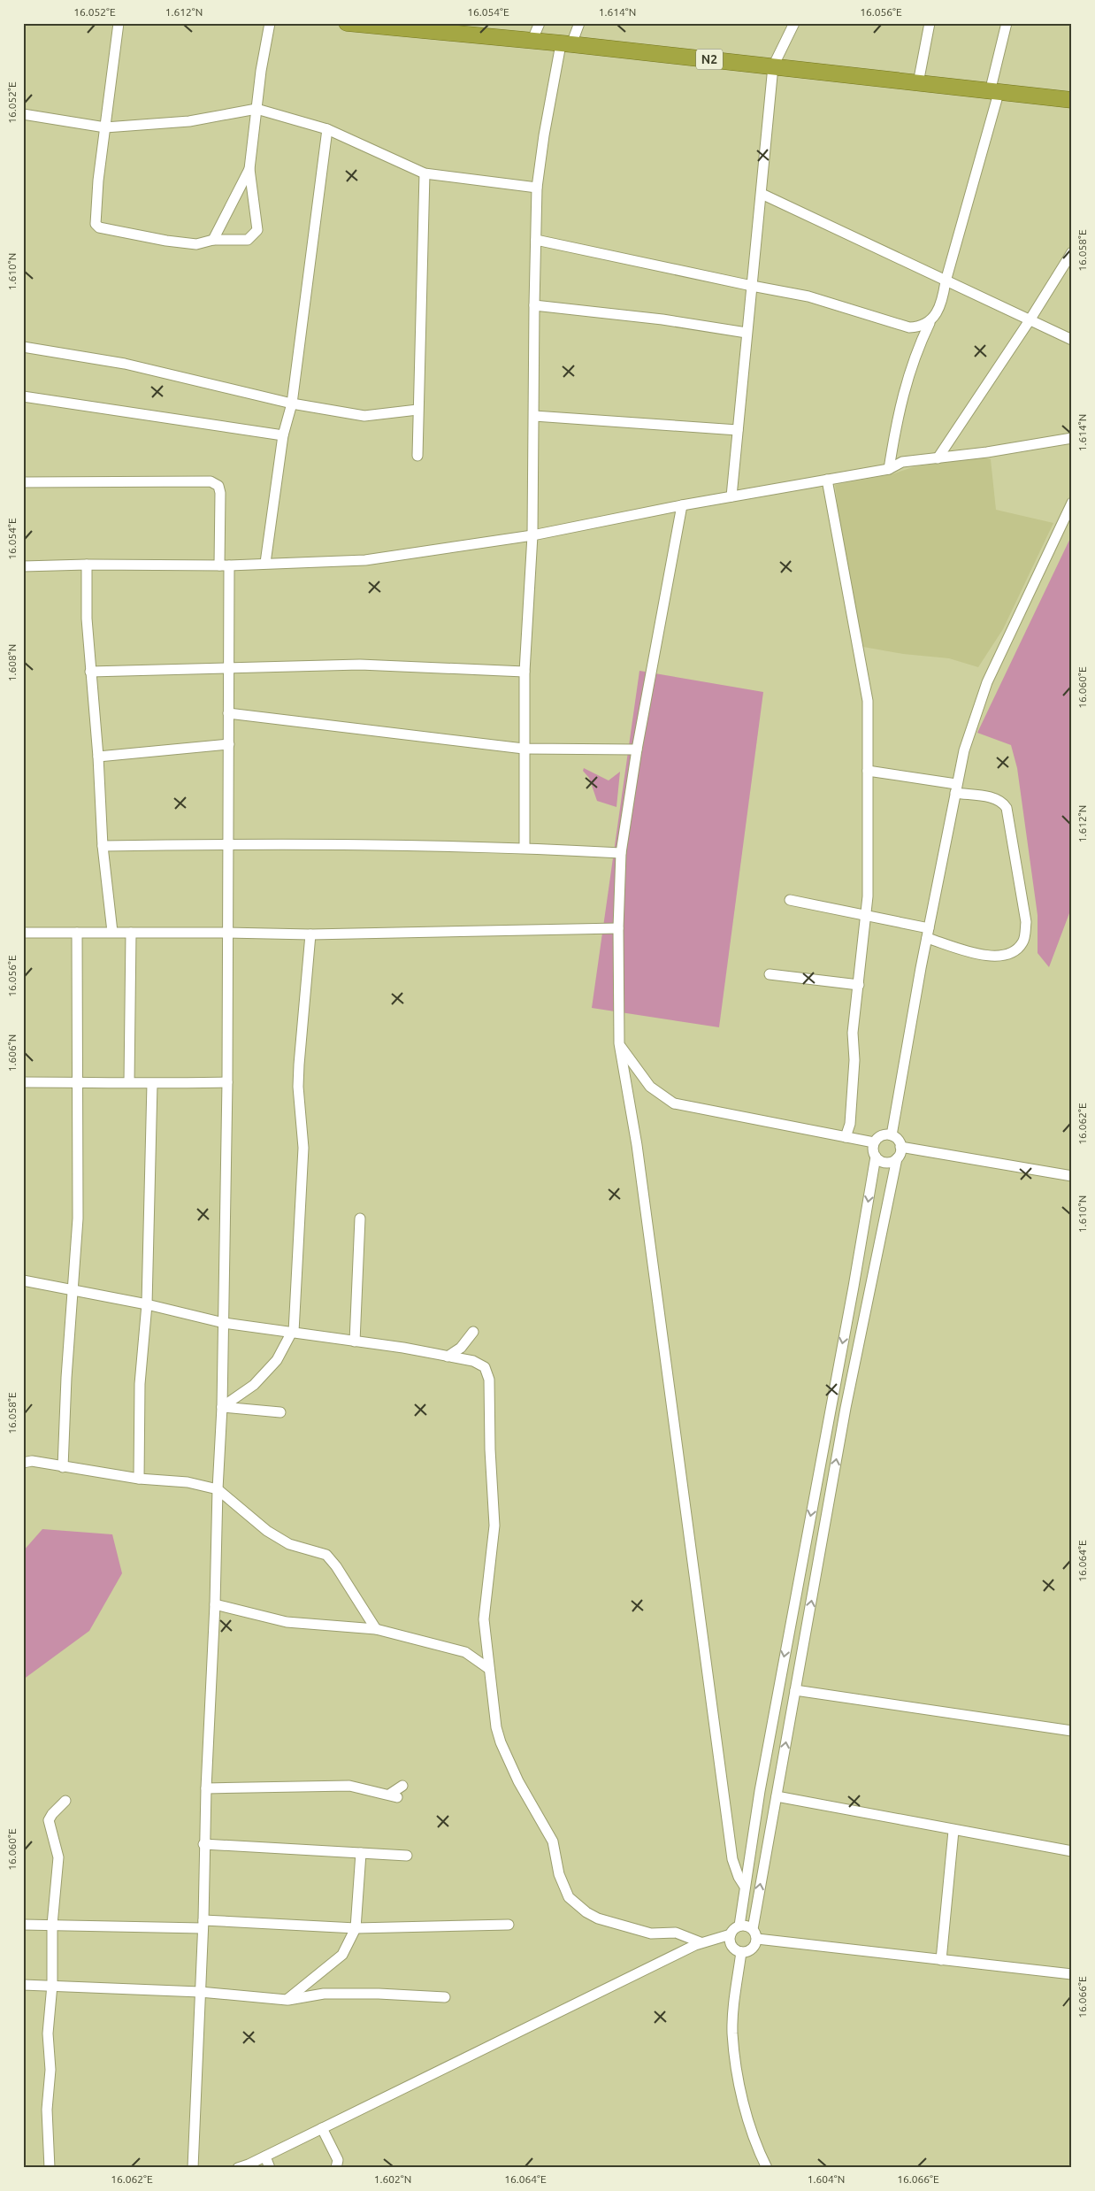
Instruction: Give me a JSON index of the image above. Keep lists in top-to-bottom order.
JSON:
{
  "streets": {
    "highway": ["N2"]
  },
  "coordinates": [
    "16.052°E",
    "1.612°N",
    "16.054°E",
    "1.614°N",
    "16.056°E",
    "16.058°E",
    "1.610°N",
    "1.608°N",
    "16.060°E",
    "1.606°N",
    "16.062°E",
    "16.064°E",
    "16.066°E",
    "1.602°N",
    "1.604°N"
  ]
}
